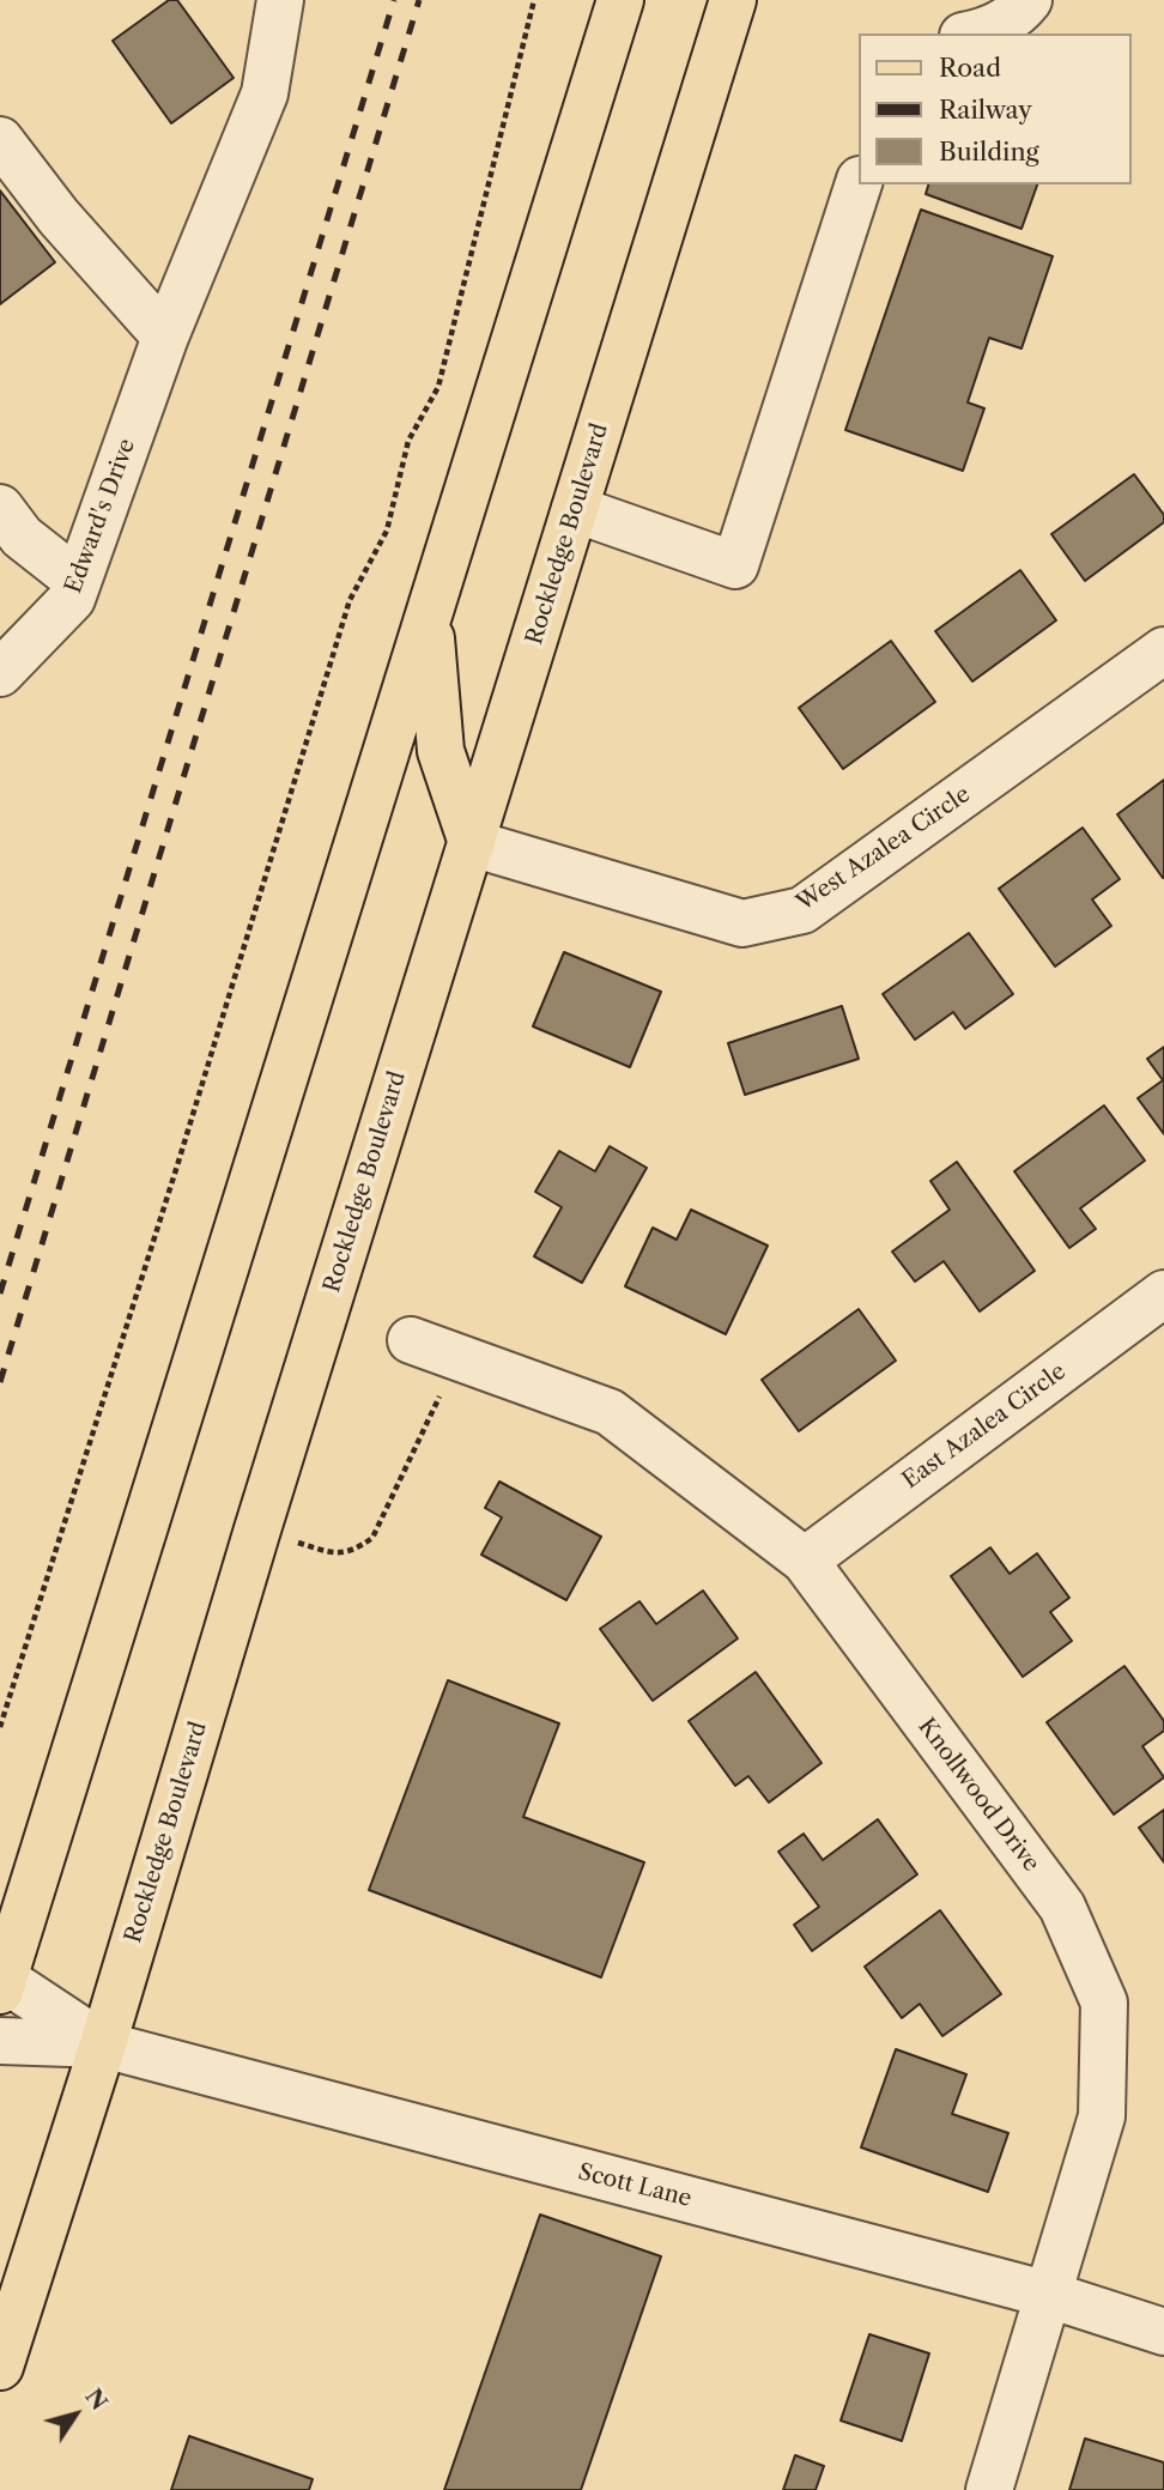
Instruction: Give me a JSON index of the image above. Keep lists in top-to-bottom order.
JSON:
{
  "streets": {
    "main road": ["Rockledge Boulevard"],
    "street": [
      "Edward's Drive",
      "West Azalea Circle",
      "East Azalea Circle",
      "Knollwood Drive",
      "Scott Lane"
    ]
  },
  "crossings": [
    ["Rockledge Boulevard", "West Azalea Circle"],
    ["Rockledge Boulevard", "Scott Lane"],
    ["East Azalea Circle", "Knollwood Drive"],
    ["Knollwood Drive", "Scott Lane"]
  ],
  "legend": ["Road", "Railway", "Building"],
  "north": "top right"
}
